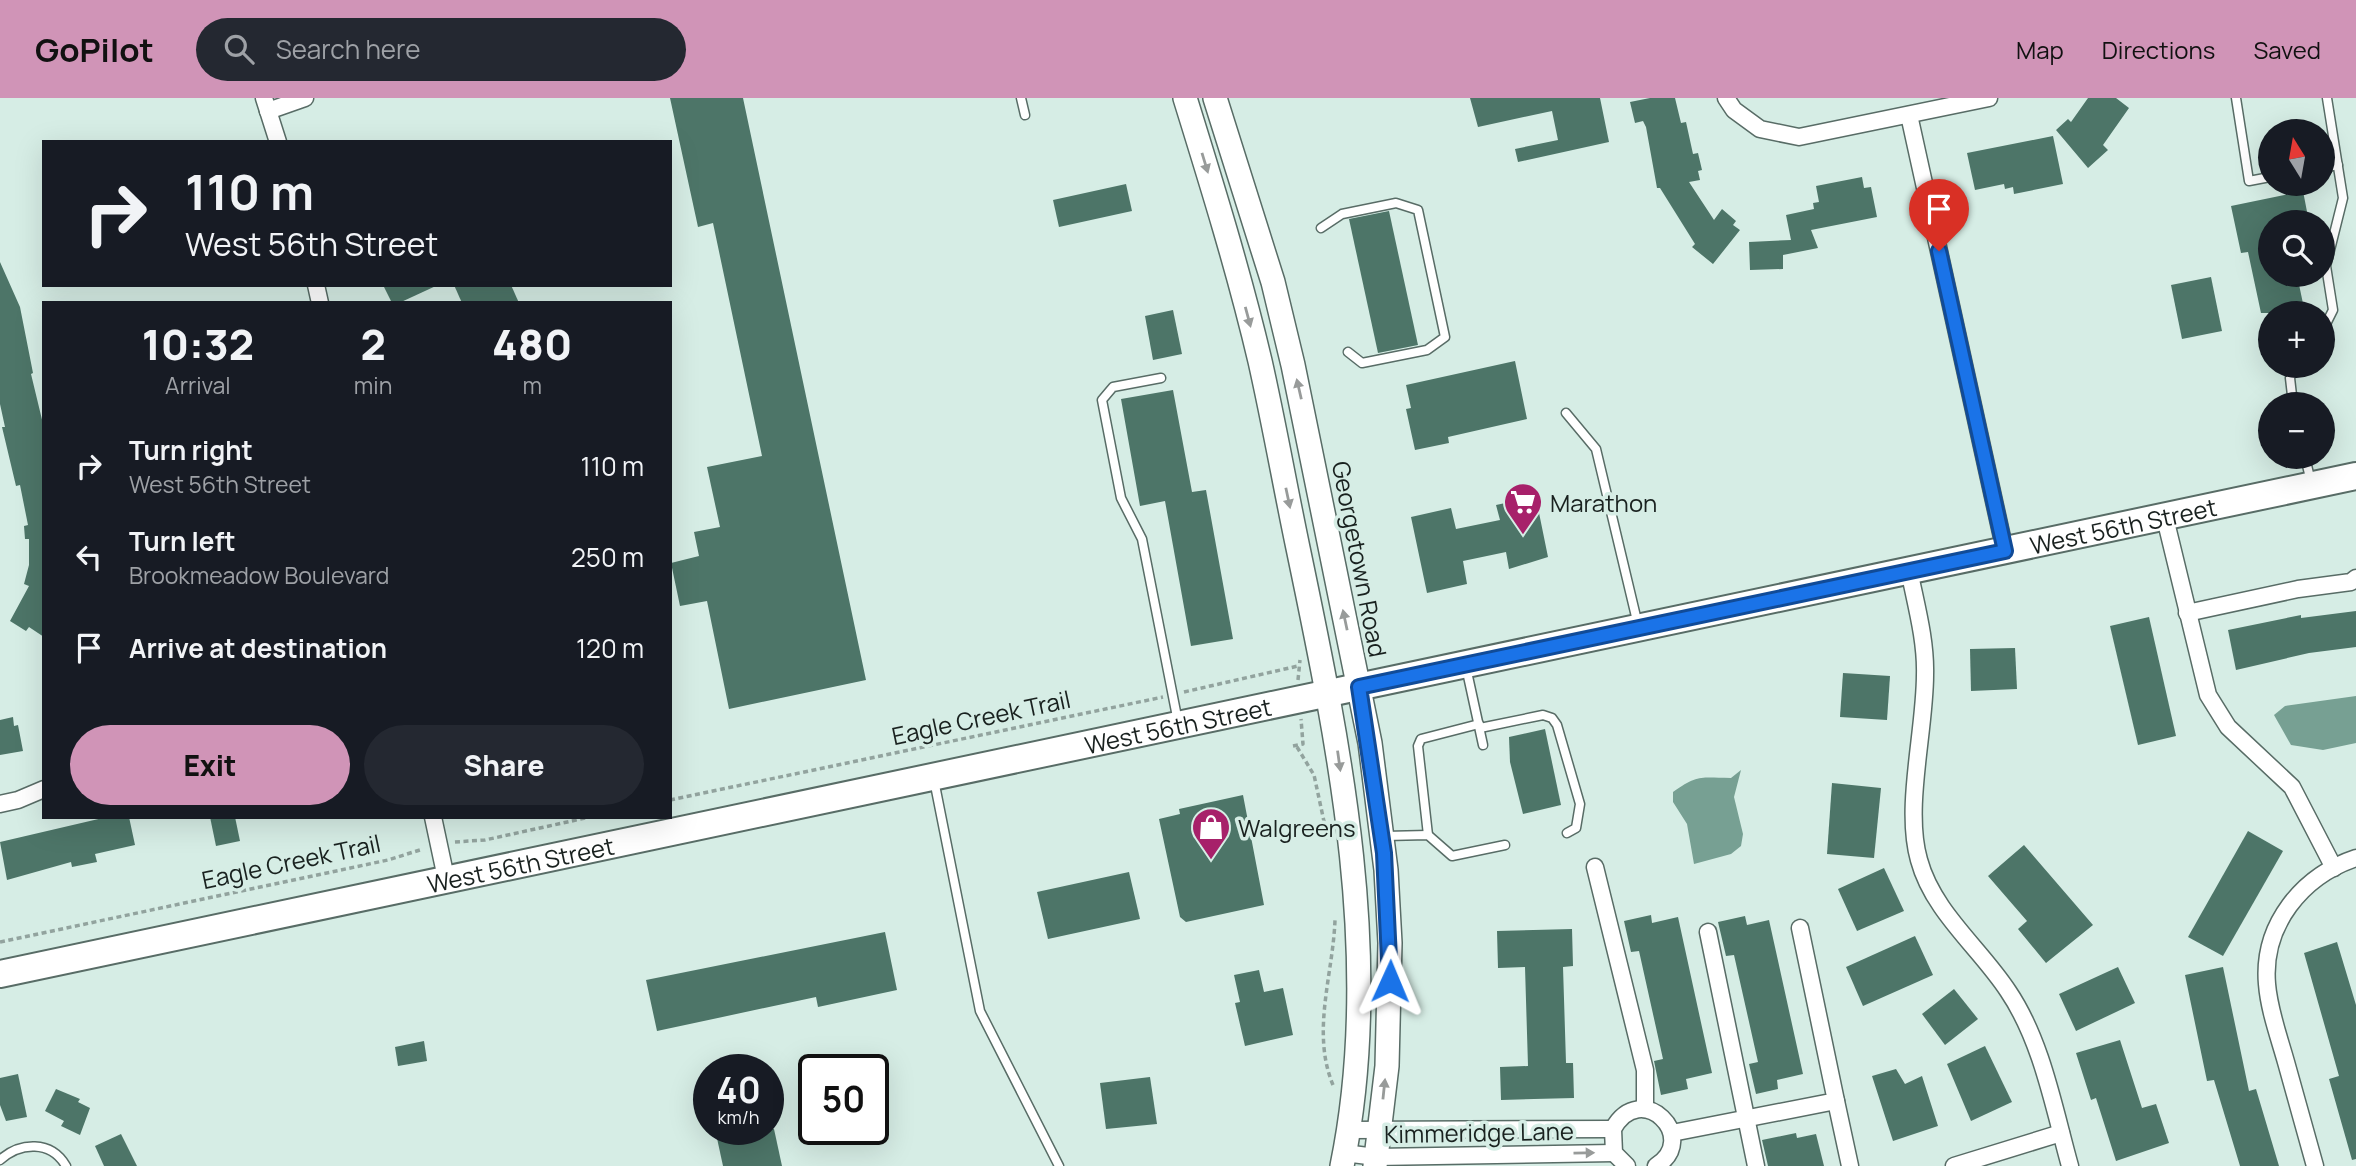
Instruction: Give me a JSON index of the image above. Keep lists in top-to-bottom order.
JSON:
{
  "streets": {
    "main road": ["West 56th Street", "Georgetown Road"],
    "street": ["Kimmeridge Lane"],
    "path": ["Eagle Creek Trail"]
  },
  "crossings": [
    ["West 56th Street", "Georgetown Road"],
    ["Georgetown Road", "Kimmeridge Lane"]
  ],
  "places": {
    "supermarket": ["Marathon"],
    "shop": ["Walgreens"]
  },
  "north": "top",
  "page": {
    "header": "GoPilot",
    "search": "Search here",
    "nav": ["Map", "Directions", "Saved"],
    "map_buttons": ["+", "−"],
    "turn": ["110 m", "West 56th Street"],
    "eta": [
      "10:32",
      "Arrival",
      "2",
      "min",
      "480",
      "m"
    ],
    "list": [
      {
        "name": "Turn right",
        "note": "West 56th Street",
        "value": "110 m"
      },
      {
        "name": "Turn left",
        "note": "Brookmeadow Boulevard",
        "value": "250 m"
      },
      {
        "name": "Arrive at destination",
        "value": "120 m"
      }
    ],
    "buttons": ["Exit", "Share"],
    "speed": "40 km/h",
    "limit": "50"
  }
}
